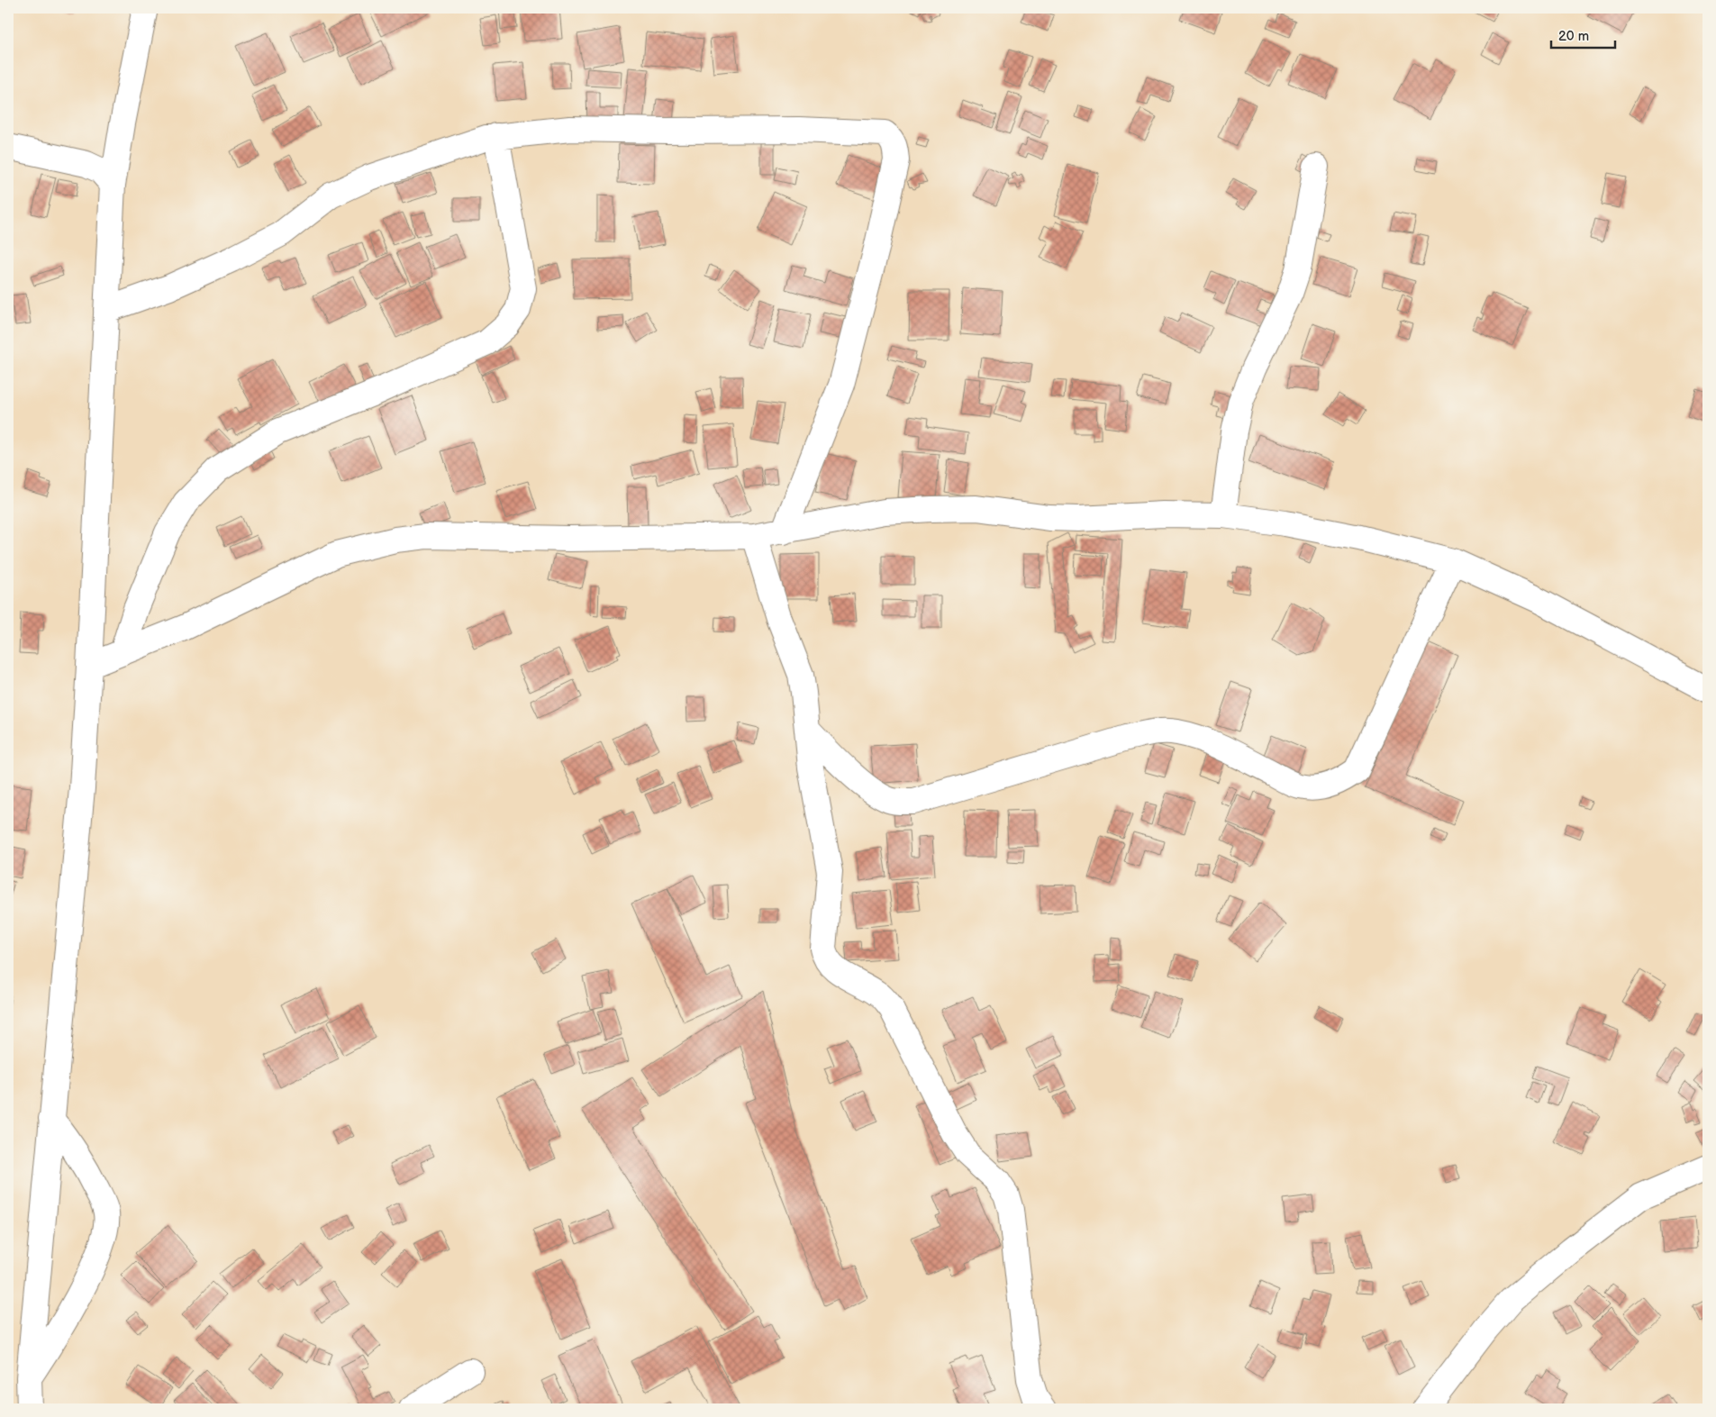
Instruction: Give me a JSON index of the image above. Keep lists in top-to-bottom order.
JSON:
{
  "scale_bar": "20 m"
}
